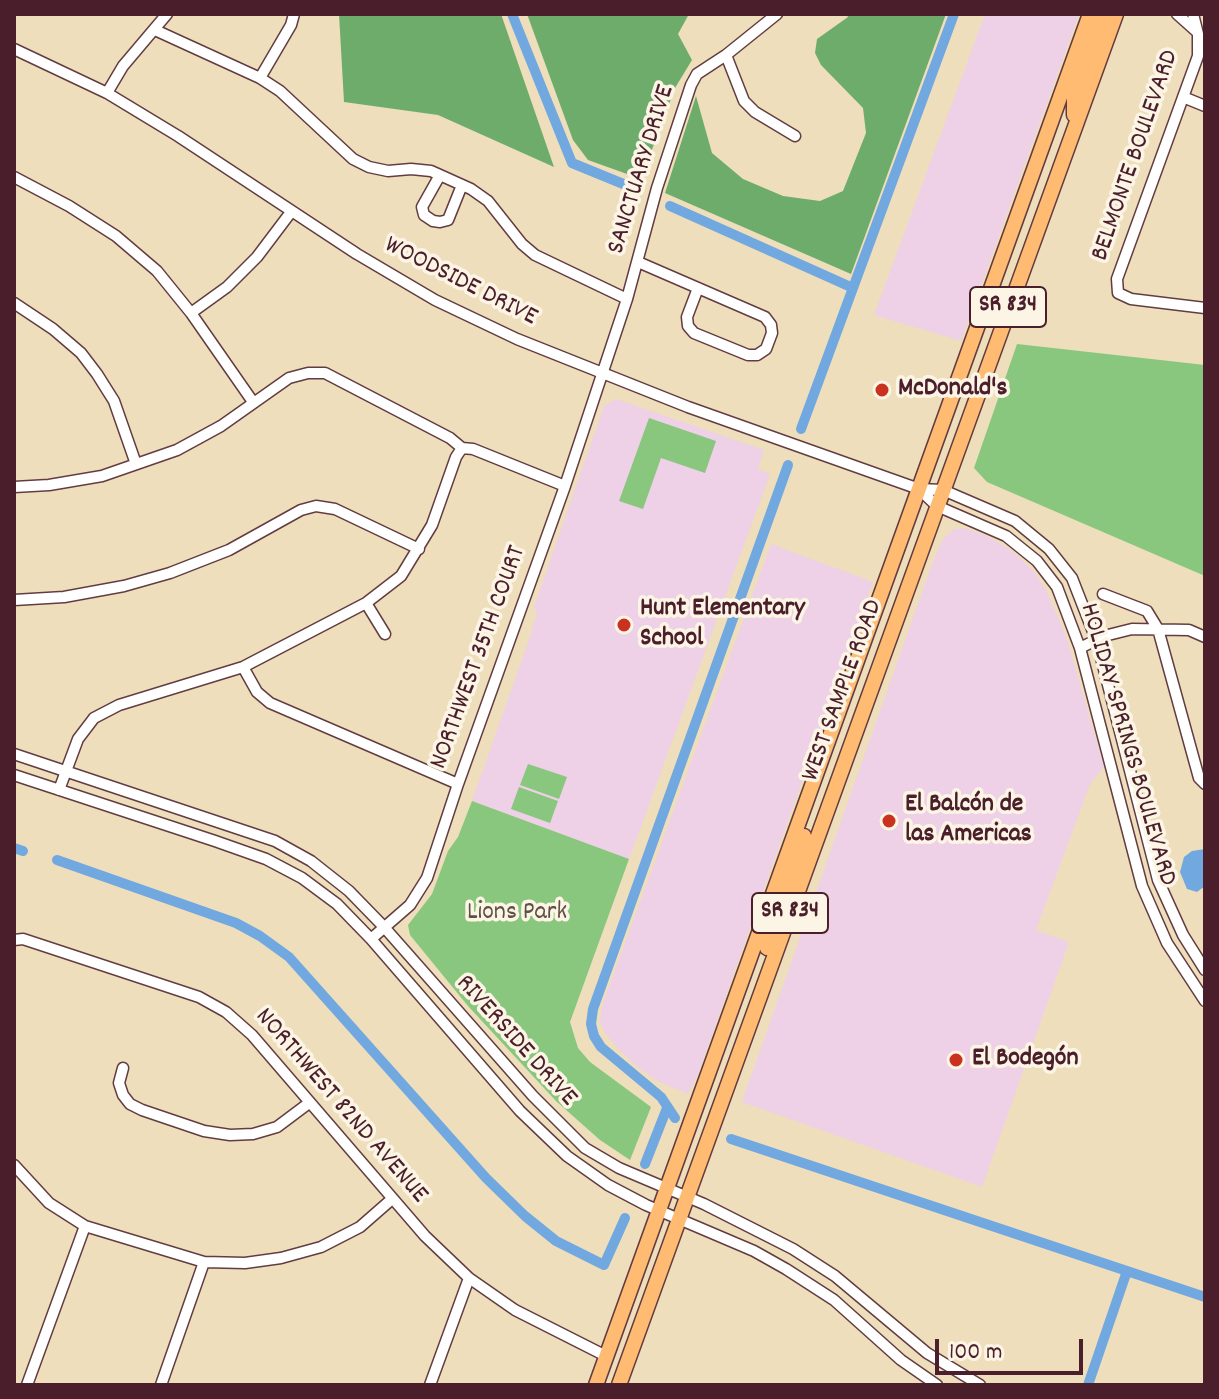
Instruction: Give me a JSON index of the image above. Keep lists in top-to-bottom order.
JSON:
{
  "streets": {
    "main road": ["SR 834", "WEST SAMPLE ROAD"],
    "street": [
      "BELMONTE BOULEVARD",
      "SANCTUARY DRIVE",
      "WOODSIDE DRIVE",
      "NORTHWEST 35TH COURT",
      "HOLIDAY SPRINGS BOULEVARD",
      "RIVERSIDE DRIVE",
      "NORTHWEST 82ND AVENUE"
    ]
  },
  "crossings": [
    ["SANCTUARY DRIVE", "WOODSIDE DRIVE"],
    ["SANCTUARY DRIVE", "NORTHWEST 35TH COURT"],
    ["WOODSIDE DRIVE", "NORTHWEST 35TH COURT"],
    ["WOODSIDE DRIVE", "WEST SAMPLE ROAD"],
    ["WOODSIDE DRIVE", "HOLIDAY SPRINGS BOULEVARD"],
    ["NORTHWEST 35TH COURT", "RIVERSIDE DRIVE"],
    ["WEST SAMPLE ROAD", "HOLIDAY SPRINGS BOULEVARD"],
    ["WEST SAMPLE ROAD", "RIVERSIDE DRIVE"],
    ["WEST SAMPLE ROAD", "NORTHWEST 82ND AVENUE"]
  ],
  "parks": ["Lions Park"],
  "places": [
    "McDonald's",
    "Hunt Elementary School",
    "El Balcón de las Americas",
    "El Bodegón"
  ],
  "scale_bar": "100 m"
}
